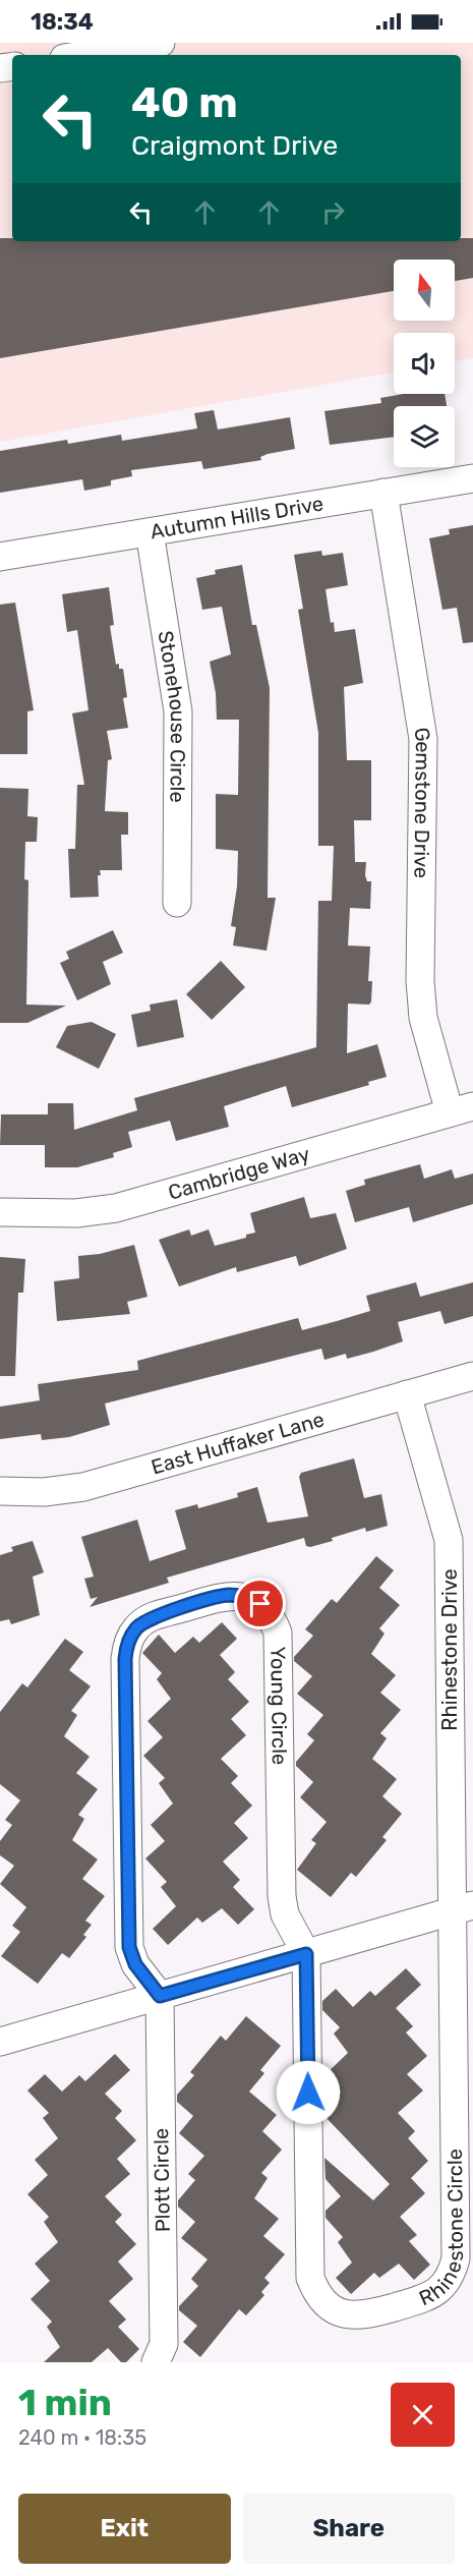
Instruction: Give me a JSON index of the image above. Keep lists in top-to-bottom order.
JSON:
{
  "streets": {
    "street": [
      "Autumn Hills Drive",
      "Stonehouse Circle",
      "Gemstone Drive",
      "Cambridge Way",
      "East Huffaker Lane",
      "Rhinestone Drive",
      "Young Circle",
      "Plott Circle",
      "Rhinestone Circle"
    ]
  },
  "crossings": [
    ["Autumn Hills Drive", "Stonehouse Circle"],
    ["Autumn Hills Drive", "Gemstone Drive"],
    ["Gemstone Drive", "Cambridge Way"],
    ["East Huffaker Lane", "Rhinestone Drive"],
    ["Rhinestone Drive", "Rhinestone Circle"],
    ["Young Circle", "Plott Circle"],
    ["Young Circle", "Rhinestone Circle"]
  ],
  "north": "top",
  "page": {
    "status": "18:34",
    "turn": ["40 m", "Craigmont Drive"],
    "heading": ["1 min", "240 m · 18:35"],
    "buttons": ["Exit", "Share"]
  }
}
